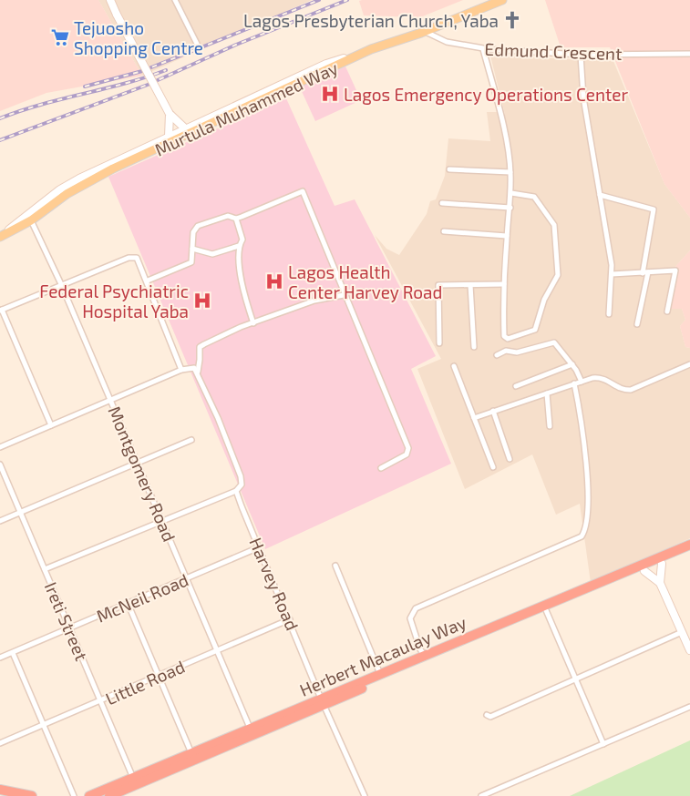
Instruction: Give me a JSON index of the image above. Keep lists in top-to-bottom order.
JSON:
{
  "streets": {
    "highway": ["Herbert Macaulay Way"],
    "main road": ["Murtula Muhammed Way"],
    "street": [
      "Edmund Crescent",
      "Montgomery Road",
      "Harvey Road",
      "McNeil Road",
      "Ireti Street",
      "Little Road"
    ]
  },
  "crossings": [
    ["Edmund Crescent", "Murtula Muhammed Way"],
    ["Murtula Muhammed Way", "Montgomery Road"],
    ["Montgomery Road", "McNeil Road"],
    ["Montgomery Road", "Herbert Macaulay Way"],
    ["Montgomery Road", "Little Road"],
    ["Harvey Road", "McNeil Road"],
    ["Harvey Road", "Herbert Macaulay Way"],
    ["Harvey Road", "Little Road"],
    ["McNeil Road", "Ireti Street"],
    ["Ireti Street", "Herbert Macaulay Way"],
    ["Ireti Street", "Little Road"]
  ],
  "places": {
    "church": ["Lagos Presbyterian Church, Yaba"],
    "supermarket": ["Tejuosho Shopping Centre"],
    "hospital": ["Lagos Emergency Operations Center", "Lagos Health Center Harvey Road", "Federal Psychiatric Hospital Yaba"]
  }
}
